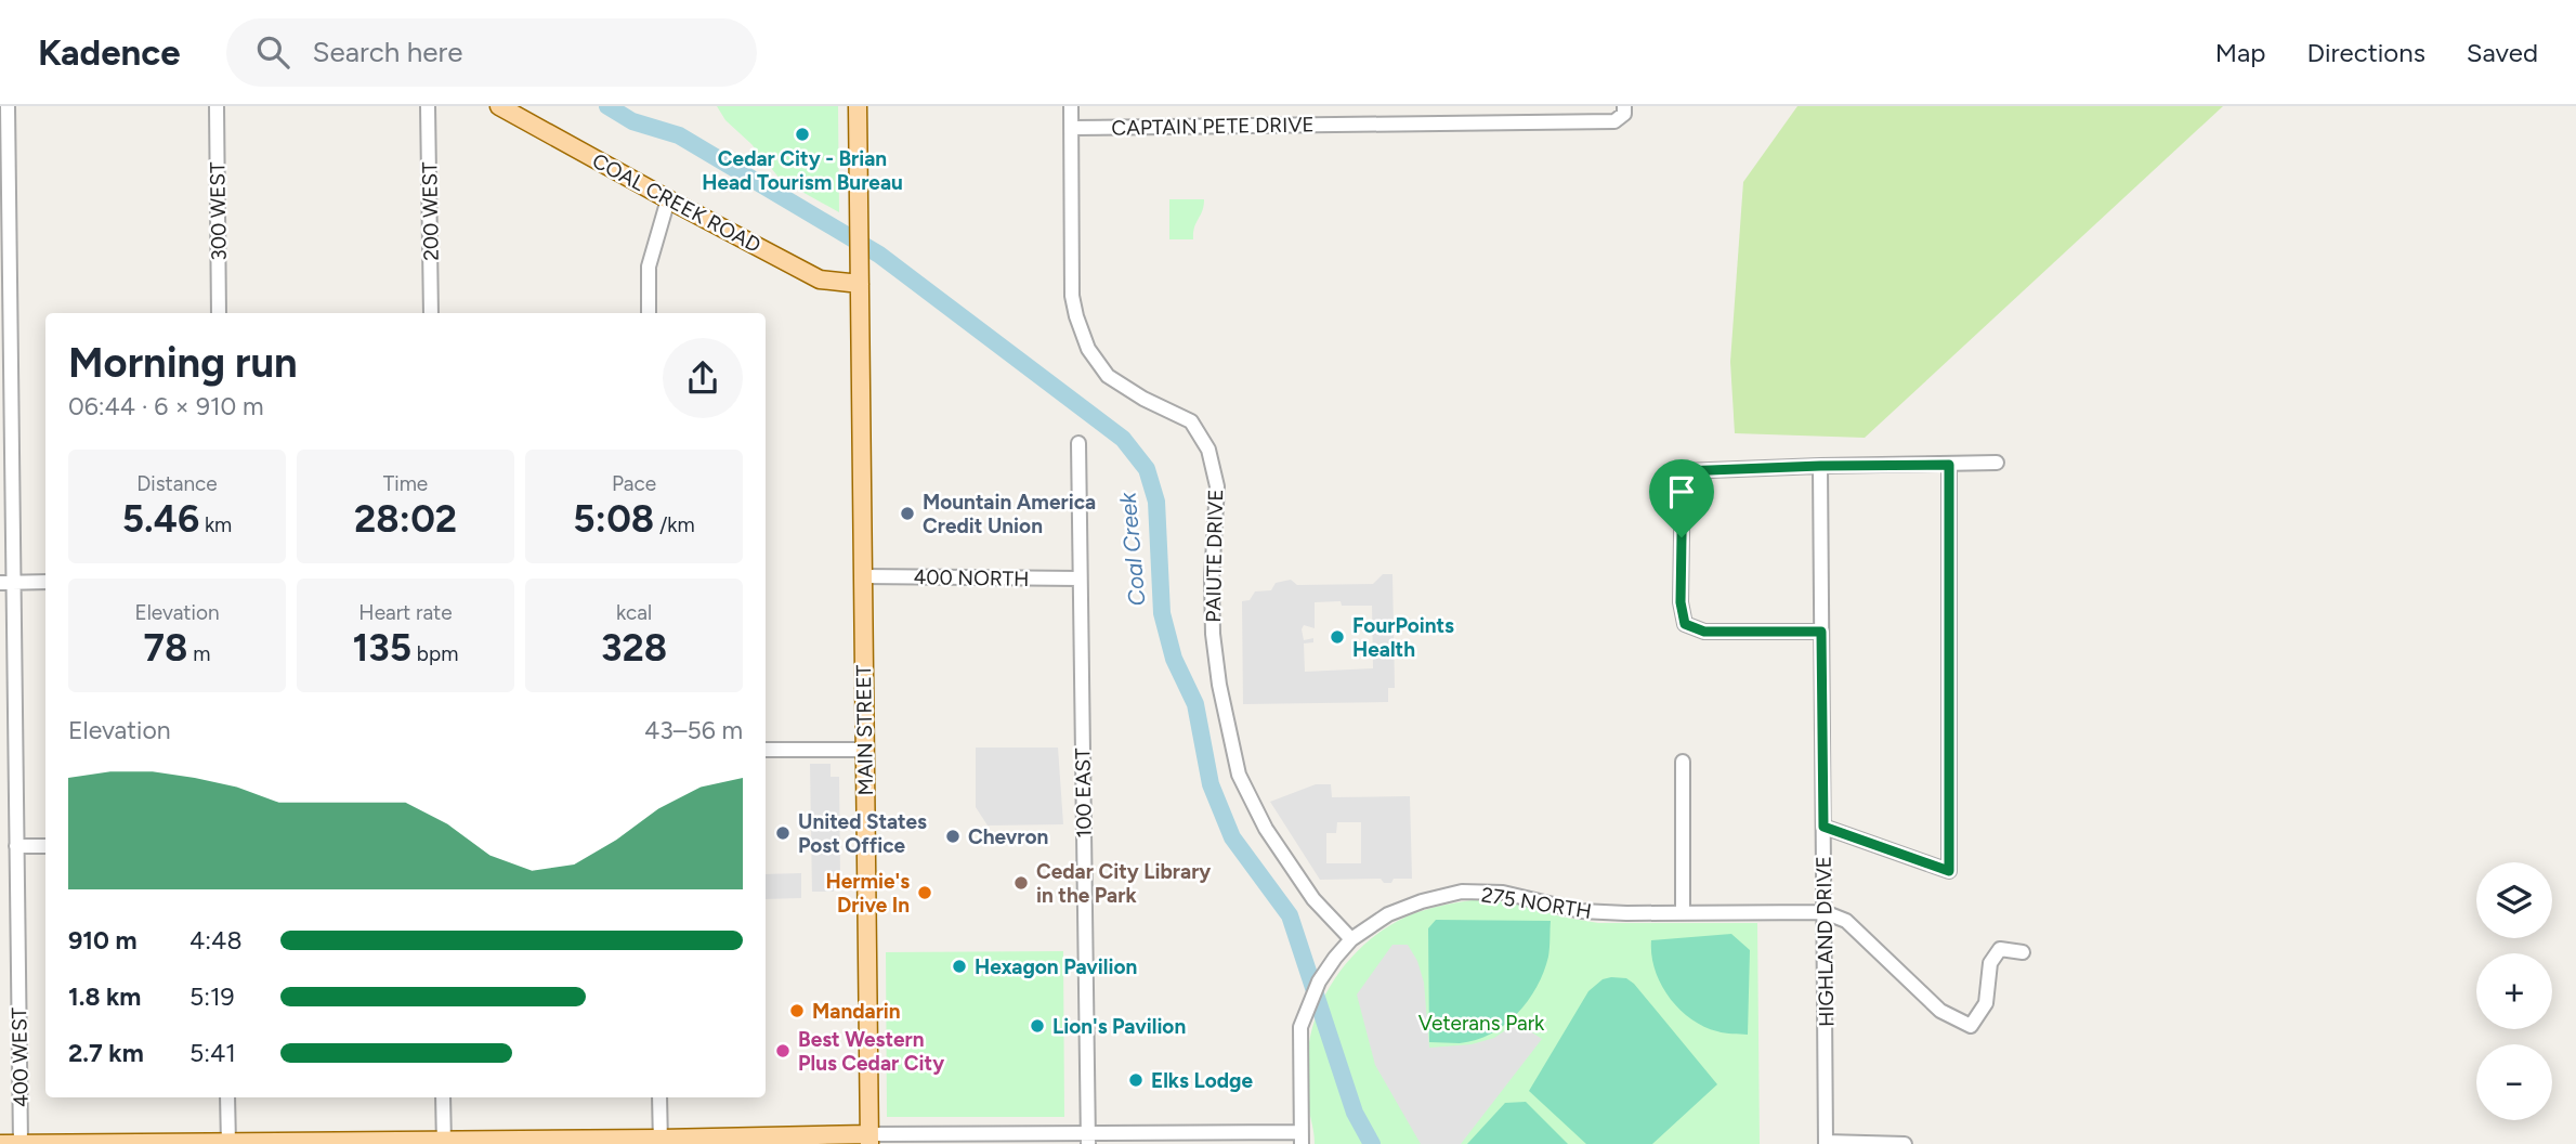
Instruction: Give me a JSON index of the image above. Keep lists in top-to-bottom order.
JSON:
{
  "streets": {
    "main road": ["COAL CREEK ROAD", "MAIN STREET"],
    "street": [
      "CAPTAIN PETE DRIVE",
      "300 WEST",
      "200 WEST",
      "PAIUTE DRIVE",
      "400 NORTH",
      "100 EAST",
      "275 NORTH",
      "HIGHLAND DRIVE",
      "400 WEST"
    ]
  },
  "crossings": [
    ["CAPTAIN PETE DRIVE", "PAIUTE DRIVE"],
    ["COAL CREEK ROAD", "MAIN STREET"],
    ["PAIUTE DRIVE", "275 NORTH"],
    ["400 NORTH", "MAIN STREET"],
    ["400 NORTH", "100 EAST"],
    ["275 NORTH", "HIGHLAND DRIVE"]
  ],
  "water": ["Coal Creek"],
  "parks": ["Veterans Park"],
  "places": [
    "Cedar City - Brian Head Tourism Bureau",
    "Mountain America Credit Union",
    "FourPoints Health",
    "United States Post Office",
    "Chevron",
    "Cedar City Library in the Park",
    "Hermie's Drive In",
    "Hexagon Pavilion",
    "Mandarin",
    "Lion's Pavilion",
    "Best Western Plus Cedar City",
    "Elks Lodge"
  ],
  "page": {
    "header": "Kadence",
    "search": "Search here",
    "nav": ["Map", "Directions", "Saved"],
    "heading": ["Morning run", "06:44 · 6 × 910 m"],
    "stats": [
      ["Distance", "5.46 km"],
      ["Time", "28:02"],
      ["Pace", "5:08 /km"],
      ["Elevation", "78 m"],
      ["Heart rate", "135 bpm"],
      ["kcal", "328"]
    ],
    "chart": ["Elevation", "43–56 m"],
    "map_buttons": ["+", "−"],
    "list": [
      {
        "name": "910 m",
        "note": "4:48"
      },
      {
        "name": "1.8 km",
        "note": "5:19"
      },
      {
        "name": "2.7 km",
        "note": "5:41"
      }
    ]
  }
}
